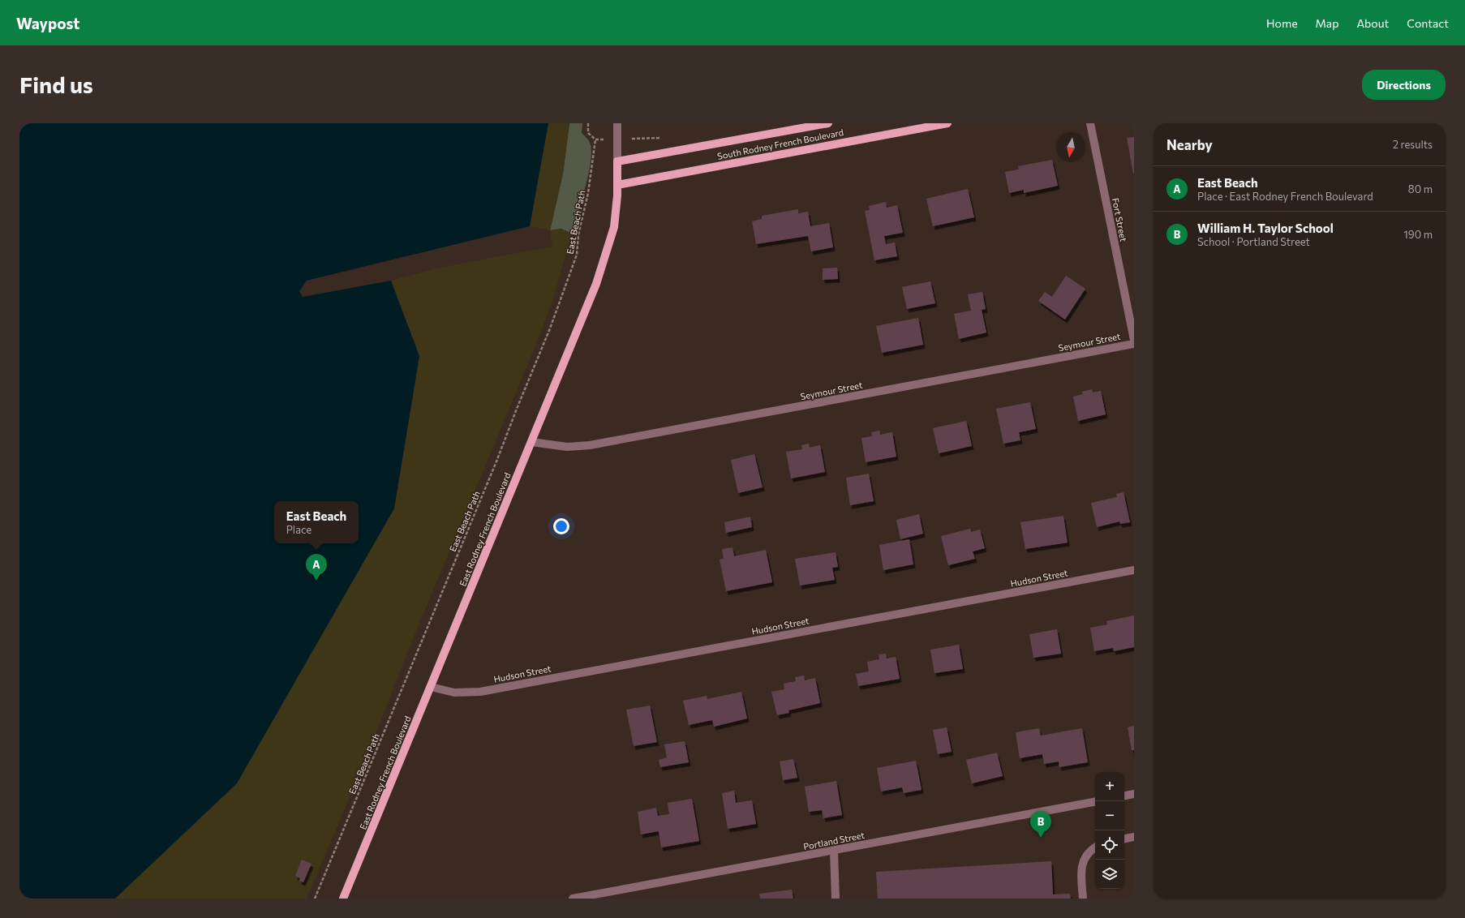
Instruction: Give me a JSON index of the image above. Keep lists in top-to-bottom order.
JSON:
{
  "streets": {
    "main road": ["South Rodney French Boulevard", "East Rodney French Boulevard"],
    "street": [
      "Fort Street",
      "Seymour Street",
      "Hudson Street",
      "Portland Street"
    ],
    "path": ["East Beach Path"]
  },
  "crossings": [
    ["South Rodney French Boulevard", "East Rodney French Boulevard"],
    ["Seymour Street", "East Rodney French Boulevard"],
    ["East Rodney French Boulevard", "Hudson Street"]
  ],
  "north": "bottom",
  "page": {
    "header": "Waypost",
    "nav": [
      "Home",
      "Map",
      "About",
      "Contact"
    ],
    "buttons": "Directions",
    "title": "Find us",
    "heading": ["Nearby", "2 results"],
    "list": [
      {
        "mark": "A",
        "name": "East Beach",
        "note": "Place · East Rodney French Boulevard",
        "value": "80 m"
      },
      {
        "mark": "B",
        "name": "William H. Taylor School",
        "note": "School · Portland Street",
        "value": "190 m"
      }
    ],
    "popup": ["East Beach", "Place"],
    "pins": ["A", "B"],
    "map_buttons": ["+", "−"]
  }
}
